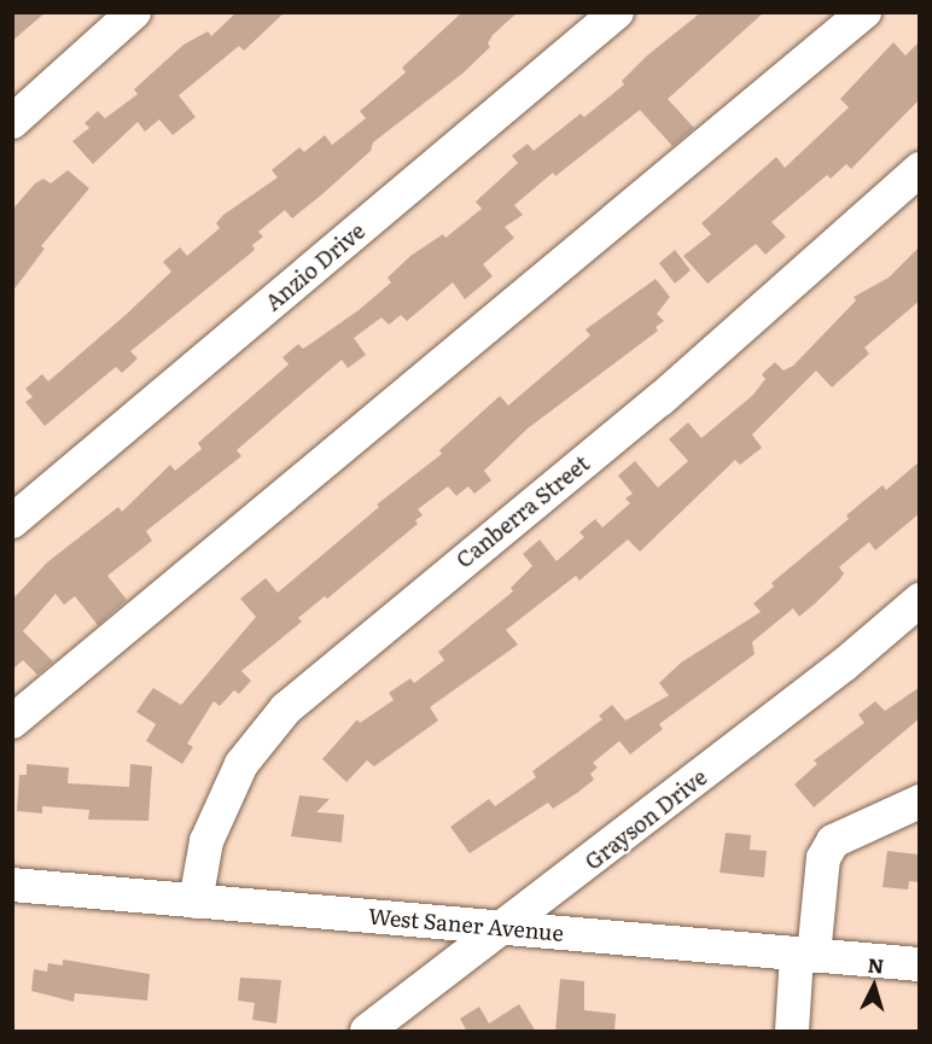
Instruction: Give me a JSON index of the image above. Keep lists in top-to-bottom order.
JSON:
{
  "streets": {
    "street": [
      "Anzio Drive",
      "Canberra Street",
      "Grayson Drive",
      "West Saner Avenue"
    ]
  },
  "crossings": [
    ["Canberra Street", "West Saner Avenue"],
    ["Grayson Drive", "West Saner Avenue"]
  ],
  "north": "top"
}
